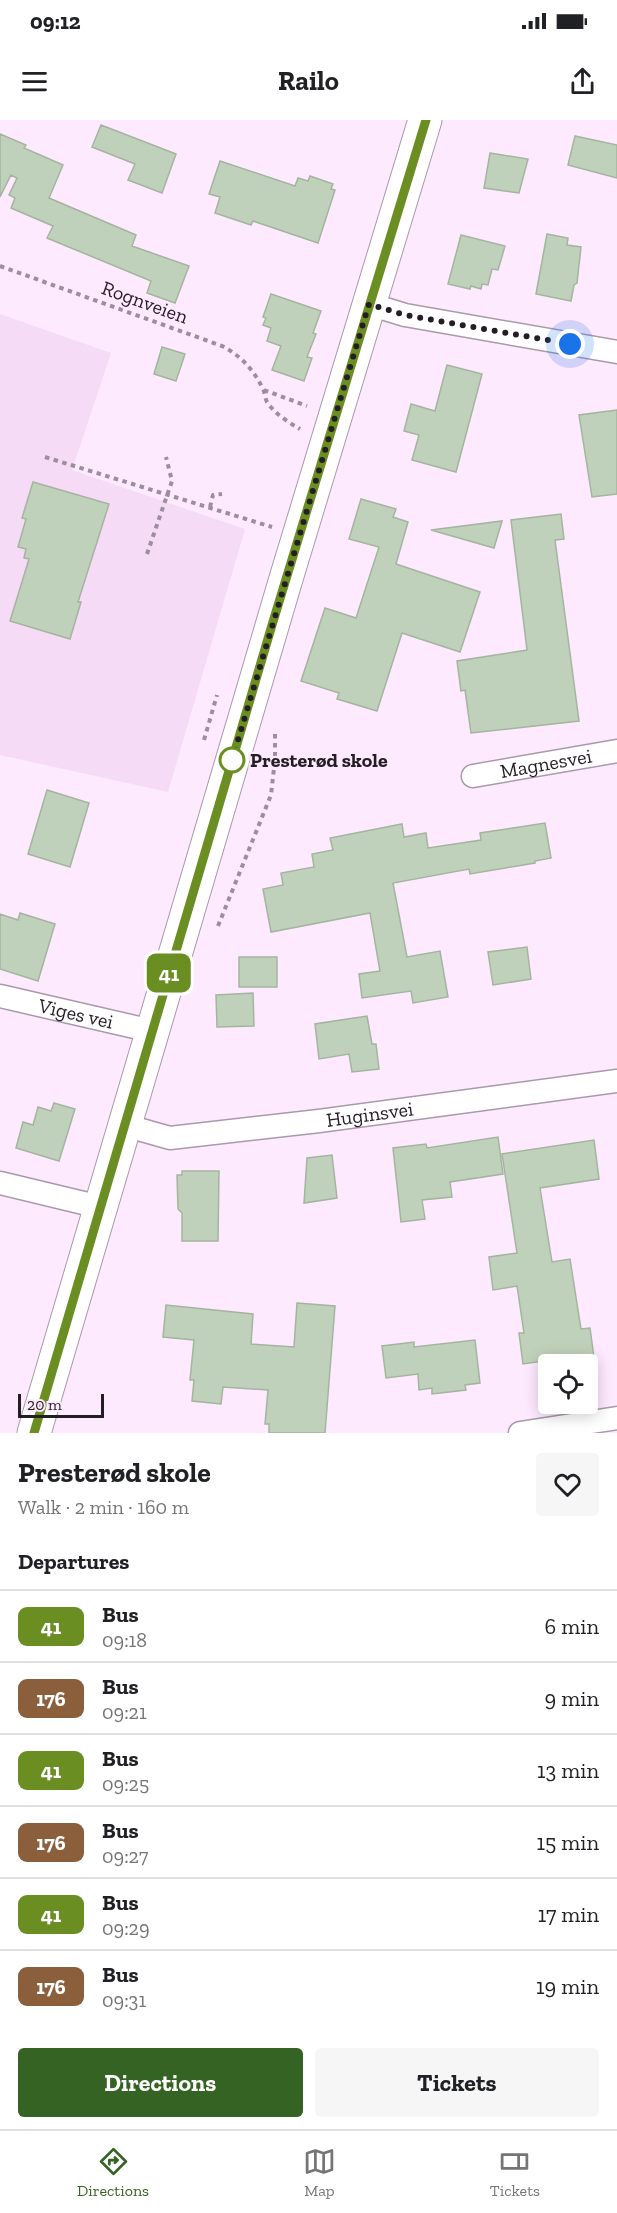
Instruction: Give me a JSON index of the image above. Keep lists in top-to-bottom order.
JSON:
{
  "streets": {
    "street": ["Magnesvei", "Viges vei", "Huginsvei"],
    "path": ["Rognveien"]
  },
  "places": ["Presterød skole"],
  "lines": ["bus line 41"],
  "scale_bar": "20 m",
  "page": {
    "status": "09:12",
    "header": "Railo",
    "on_map": "41",
    "scale": "20 m",
    "heading": [
      ["Presterød skole", "Walk · 2 min · 160 m"],
      "Departures"
    ],
    "list": [
      {
        "mark": "41",
        "name": "Bus",
        "note": "09:18",
        "value": "6 min"
      },
      {
        "mark": "176",
        "name": "Bus",
        "note": "09:21",
        "value": "9 min"
      },
      {
        "mark": "41",
        "name": "Bus",
        "note": "09:25",
        "value": "13 min"
      },
      {
        "mark": "176",
        "name": "Bus",
        "note": "09:27",
        "value": "15 min"
      },
      {
        "mark": "41",
        "name": "Bus",
        "note": "09:29",
        "value": "17 min"
      },
      {
        "mark": "176",
        "name": "Bus",
        "note": "09:31",
        "value": "19 min"
      }
    ],
    "buttons": ["Directions", "Tickets"],
    "tabs": ["Directions", "Map", "Tickets"]
  }
}
